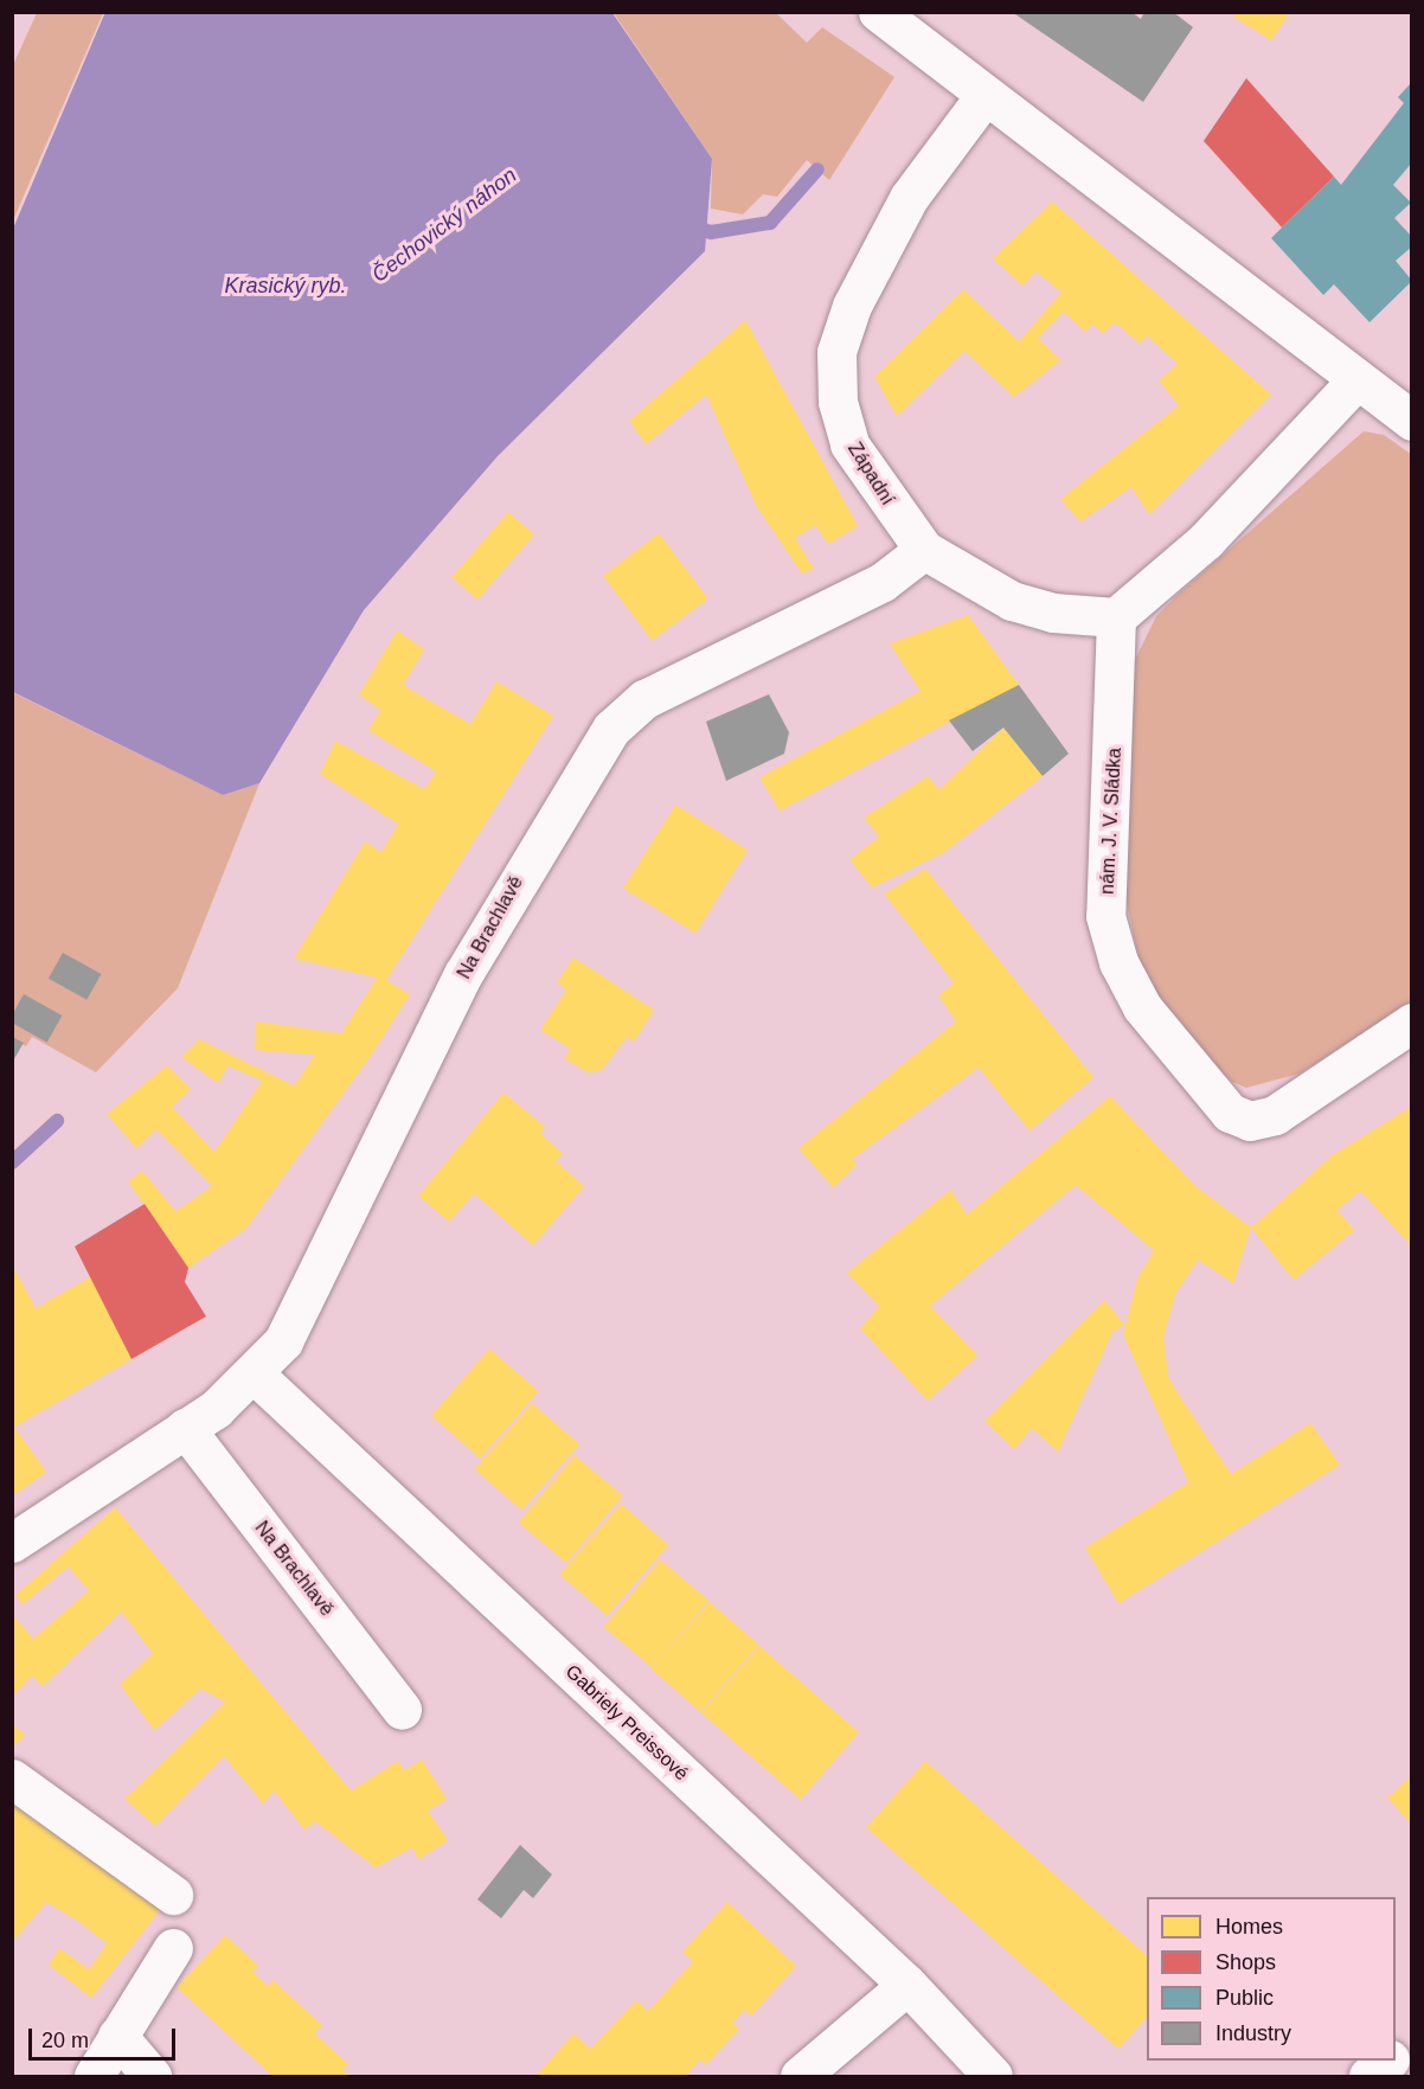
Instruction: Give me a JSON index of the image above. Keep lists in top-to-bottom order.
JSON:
{
  "streets": {
    "street": [
      "Západní",
      "nám. J. V. Sládka",
      "Na Brachlavě",
      "Gabriely Preissové"
    ]
  },
  "crossings": [
    ["Západní", "nám. J. V. Sládka"],
    ["Západní", "Na Brachlavě"],
    ["Na Brachlavě", "Gabriely Preissové"]
  ],
  "water": ["Čechovický náhon", "Krasický ryb."],
  "legend": [
    "Homes",
    "Shops",
    "Public",
    "Industry"
  ],
  "scale_bar": "20 m"
}
